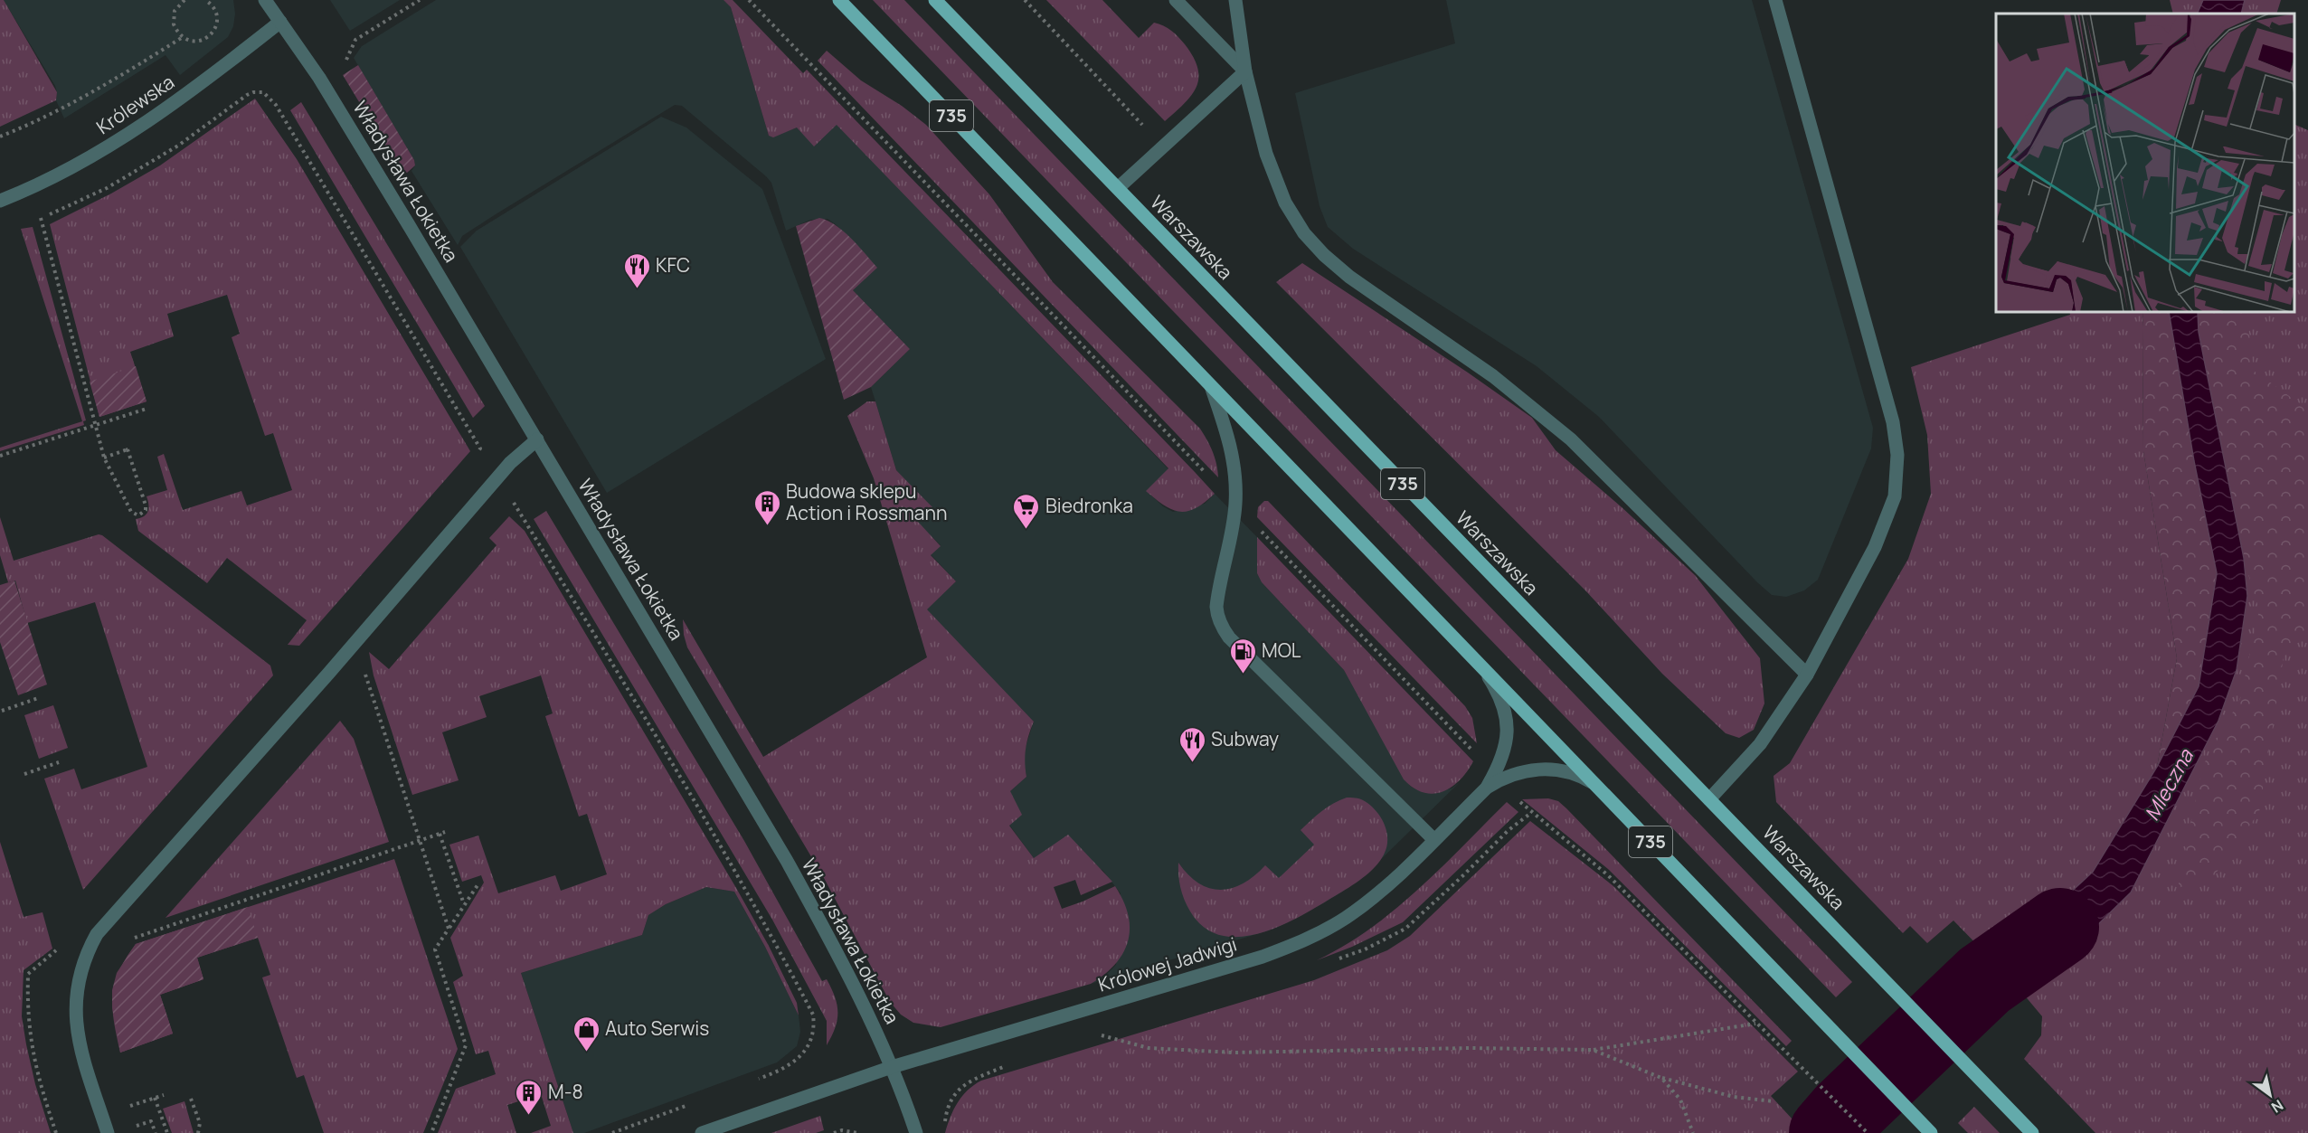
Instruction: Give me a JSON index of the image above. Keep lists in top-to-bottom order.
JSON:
{
  "streets": {
    "main road": ["735", "Warszawska"],
    "street": ["Królewska", "Władysława Łokietka", "Królowej Jadwigi"]
  },
  "crossings": [
    ["Królewska", "Władysława Łokietka"],
    ["735", "Królowej Jadwigi"],
    ["Władysława Łokietka", "Królowej Jadwigi"]
  ],
  "water": ["Mleczna"],
  "places": {
    "restaurant": ["KFC", "Subway"],
    "building": ["Budowa sklepu Action i Rossmann", "M-8"],
    "supermarket": ["Biedronka"],
    "fuel station": ["MOL"],
    "shop": ["Auto Serwis"]
  },
  "north": "bottom right"
}
